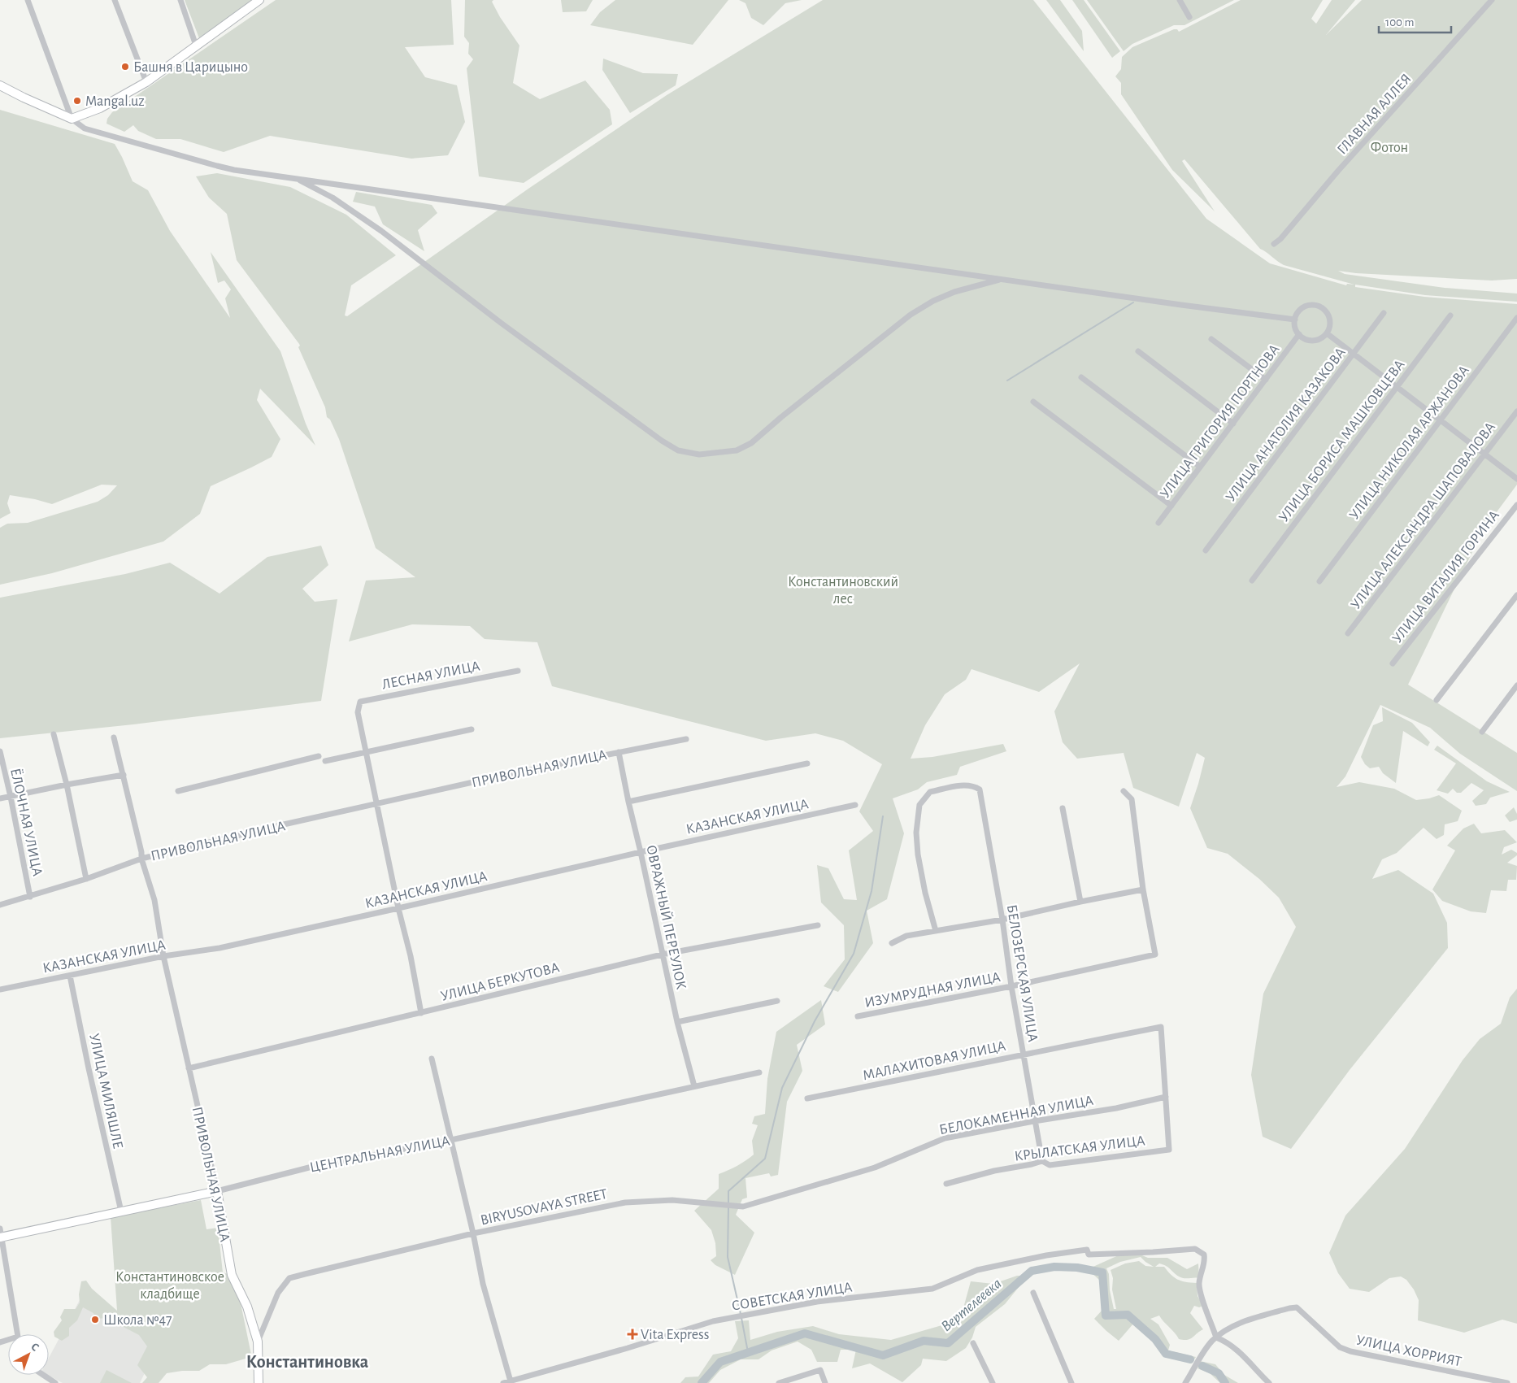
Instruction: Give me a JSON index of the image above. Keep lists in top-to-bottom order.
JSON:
{
  "streets": {
    "street": [
      "ГЛАВНАЯ АЛЛЕЯ",
      "УЛИЦА ГРИГОРИЯ ПОРТНОВА",
      "УЛИЦА АНАТОЛИЯ КАЗАКОВА",
      "УЛИЦА БОРИСА МАШКОВЦЕВА",
      "УЛИЦА НИКОЛАЯ АРЖАНОВА",
      "УЛИЦА АЛЕКСАНДРА ШАПОВАЛОВА",
      "УЛИЦА ВИТАЛИЯ ГОРИНА",
      "ЛЕСНАЯ УЛИЦА",
      "ПРИВОЛЬНАЯ УЛИЦА",
      "КАЗАНСКАЯ УЛИЦА",
      "ЁЛОЧНАЯ УЛИЦА",
      "ОВРАЖНЫЙ ПЕРЕУЛОК",
      "БЕЛОЗЕРСКАЯ УЛИЦА",
      "УЛИЦА БЕРКУТОВА",
      "ИЗУМРУДНАЯ УЛИЦА",
      "МАЛАХИТОВАЯ УЛИЦА",
      "УЛИЦА МИЛЯШЛЕ",
      "БЕЛОКАМЕННАЯ УЛИЦА",
      "КРЫЛАТСКАЯ УЛИЦА",
      "ЦЕНТРАЛЬНАЯ УЛИЦА",
      "BIRYUSOVAYA STREET",
      "СОВЕТСКАЯ УЛИЦА",
      "УЛИЦА ХОРРИЯТ"
    ]
  },
  "crossings": [
    ["ПРИВОЛЬНАЯ УЛИЦА", "КАЗАНСКАЯ УЛИЦА"],
    ["ПРИВОЛЬНАЯ УЛИЦА", "ОВРАЖНЫЙ ПЕРЕУЛОК"],
    ["ПРИВОЛЬНАЯ УЛИЦА", "УЛИЦА БЕРКУТОВА"],
    ["ПРИВОЛЬНАЯ УЛИЦА", "ЦЕНТРАЛЬНАЯ УЛИЦА"],
    ["ПРИВОЛЬНАЯ УЛИЦА", "BIRYUSOVAYA STREET"],
    ["КАЗАНСКАЯ УЛИЦА", "ОВРАЖНЫЙ ПЕРЕУЛОК"],
    ["КАЗАНСКАЯ УЛИЦА", "УЛИЦА МИЛЯШЛЕ"],
    ["ОВРАЖНЫЙ ПЕРЕУЛОК", "УЛИЦА БЕРКУТОВА"],
    ["ОВРАЖНЫЙ ПЕРЕУЛОК", "ЦЕНТРАЛЬНАЯ УЛИЦА"],
    ["БЕЛОЗЕРСКАЯ УЛИЦА", "ИЗУМРУДНАЯ УЛИЦА"],
    ["БЕЛОЗЕРСКАЯ УЛИЦА", "МАЛАХИТОВАЯ УЛИЦА"],
    ["БЕЛОЗЕРСКАЯ УЛИЦА", "БЕЛОКАМЕННАЯ УЛИЦА"],
    ["БЕЛОЗЕРСКАЯ УЛИЦА", "КРЫЛАТСКАЯ УЛИЦА"],
    ["МАЛАХИТОВАЯ УЛИЦА", "БЕЛОКАМЕННАЯ УЛИЦА"],
    ["МАЛАХИТОВАЯ УЛИЦА", "КРЫЛАТСКАЯ УЛИЦА"],
    ["УЛИЦА МИЛЯШЛЕ", "ЦЕНТРАЛЬНАЯ УЛИЦА"],
    ["БЕЛОКАМЕННАЯ УЛИЦА", "КРЫЛАТСКАЯ УЛИЦА"],
    ["БЕЛОКАМЕННАЯ УЛИЦА", "BIRYUSOVAYA STREET"],
    ["СОВЕТСКАЯ УЛИЦА", "УЛИЦА ХОРРИЯТ"]
  ],
  "districts": ["Константиновка"],
  "water": ["Вертелеевка"],
  "parks": ["Фотон", "Константиновский лес", "Константиновское кладбище"],
  "places": {
    "other": ["Башня в Царицыно", "Mangal.uz", "Школа №47"],
    "health": ["Vita Express"]
  },
  "scale_bar": "100 m",
  "north": "top right"
}
